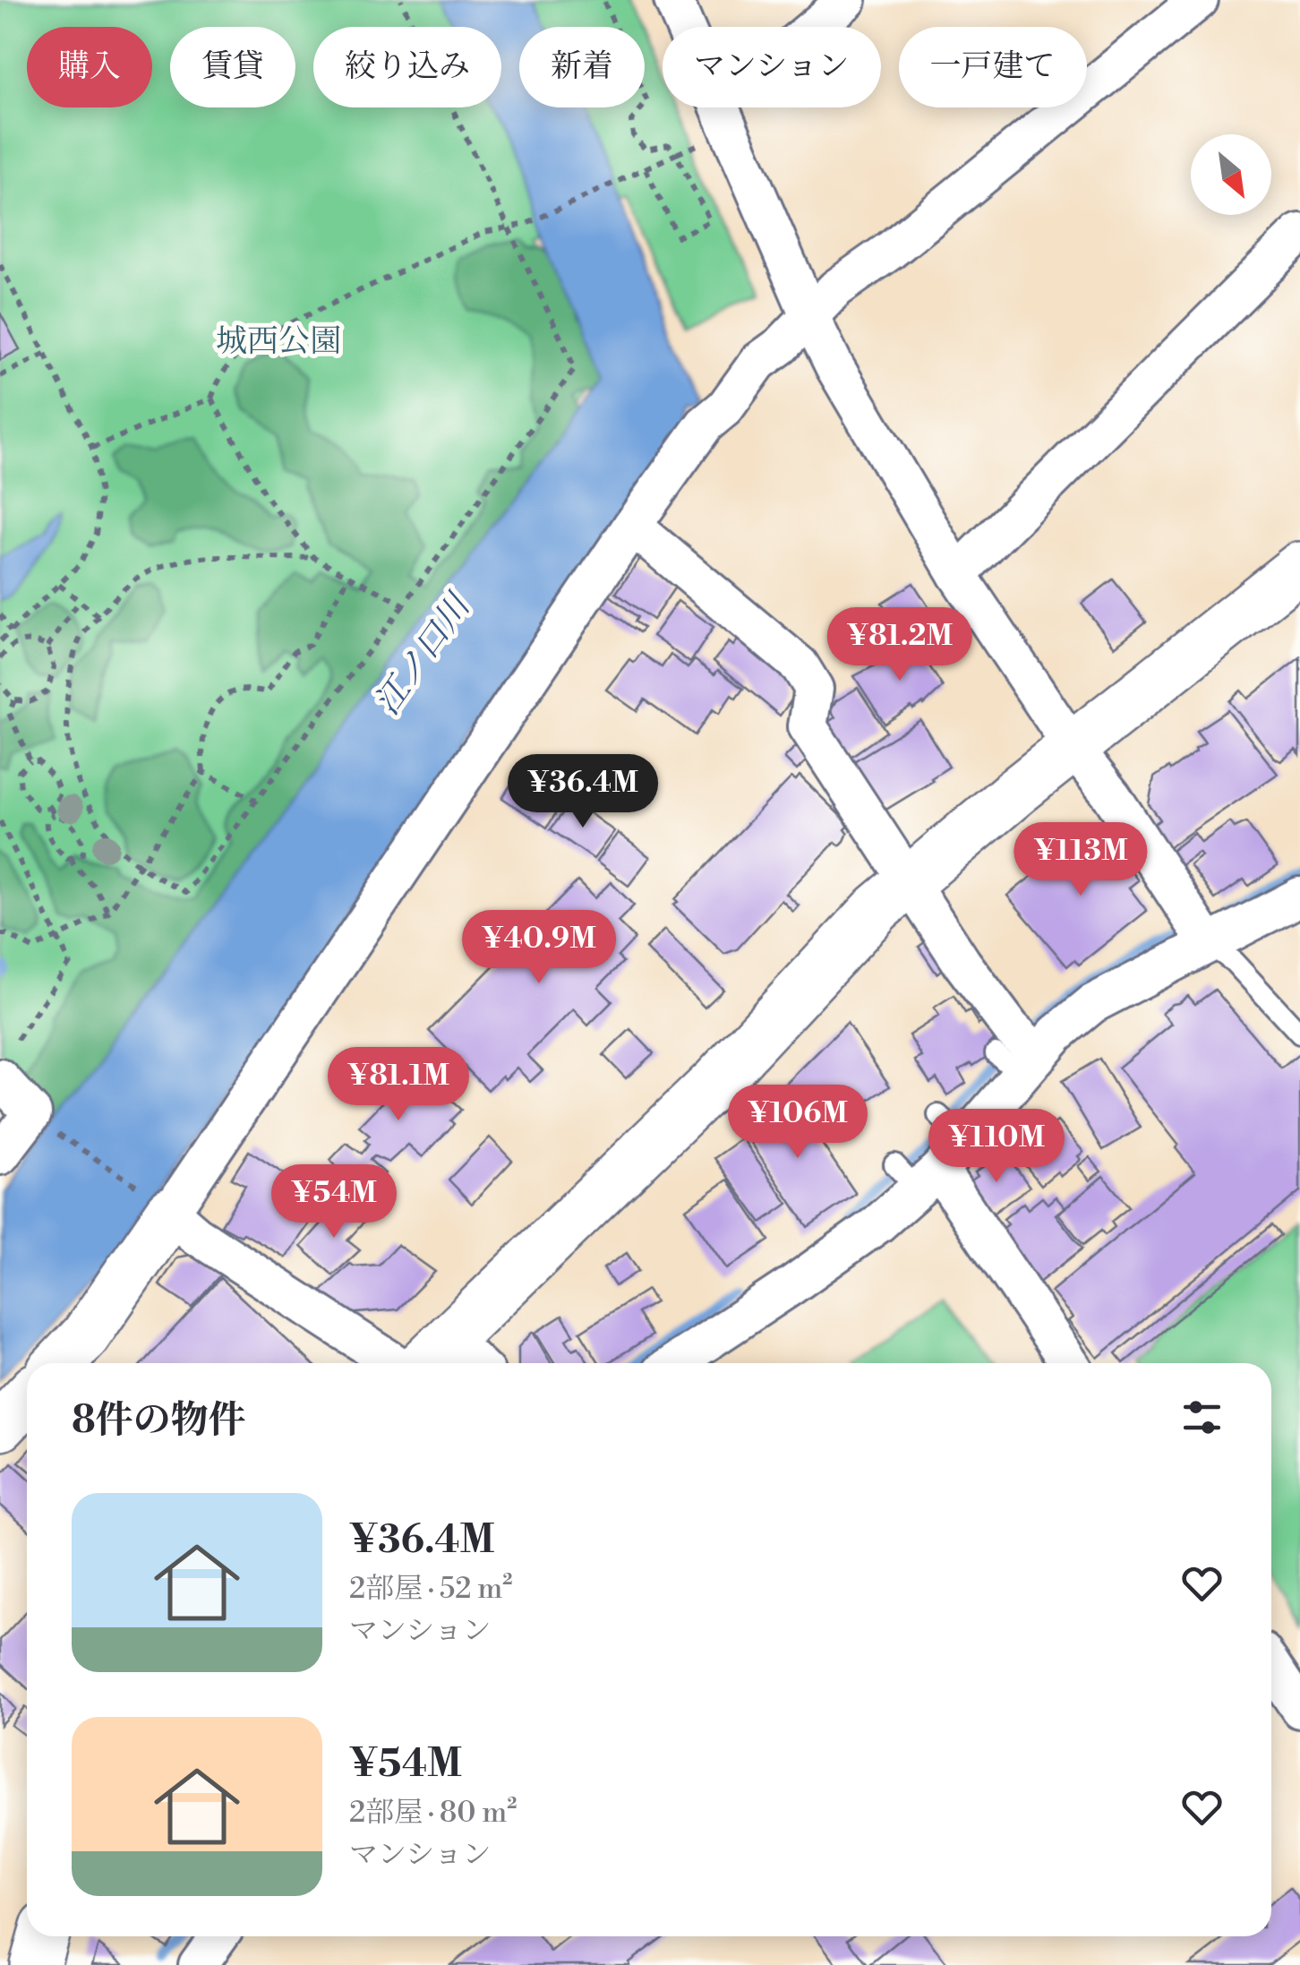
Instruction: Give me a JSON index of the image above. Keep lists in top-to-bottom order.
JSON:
{
  "water": ["江ノ口川"],
  "parks": ["城西公園"],
  "north": "bottom right",
  "page": {
    "chip": [
      "購入",
      "賃貸",
      "絞り込み",
      "新着",
      "マンション",
      "一戸建て"
    ],
    "price": [
      "¥81.2M",
      "¥36.4M",
      "¥113M",
      "¥40.9M",
      "¥81.1M",
      "¥106M",
      "¥110M",
      "¥54M"
    ],
    "heading": "8件の物件",
    "list": [
      {
        "name": "¥36.4M",
        "note": "2部屋 · 52 m² · マンション"
      },
      {
        "name": "¥54M",
        "note": "2部屋 · 80 m² · マンション"
      }
    ]
  }
}
